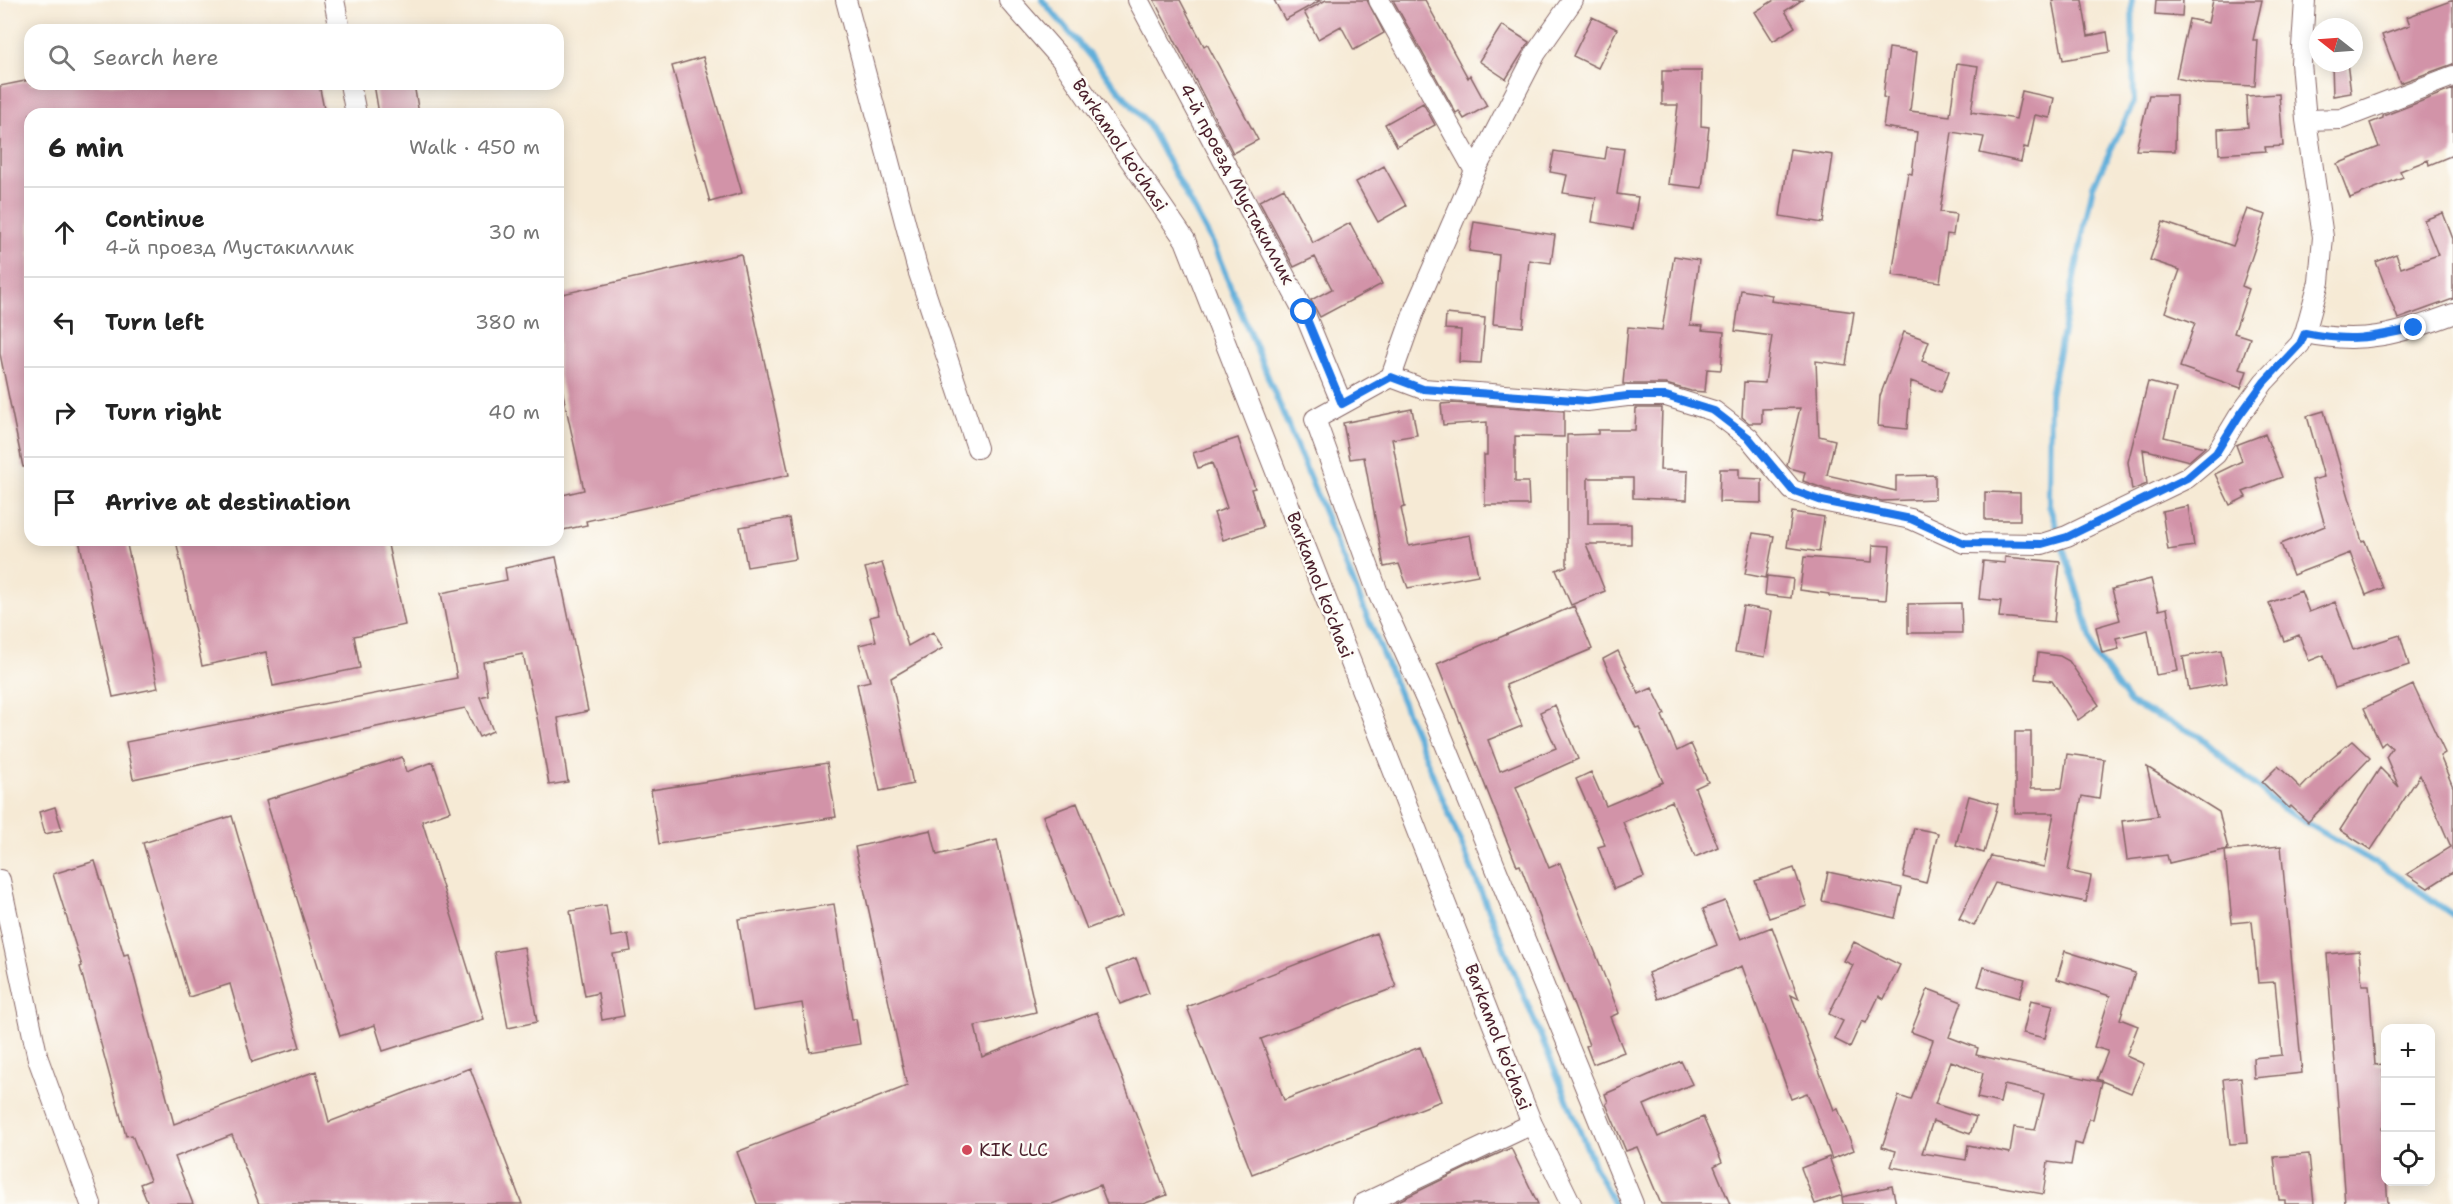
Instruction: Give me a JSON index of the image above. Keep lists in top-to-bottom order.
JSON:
{
  "streets": {
    "street": ["Barkamol ko'chasi", "4-й проезд Мустакиллик"]
  },
  "places": ["KIK LLC"],
  "north": "left",
  "page": {
    "search": "Search here",
    "heading": ["6 min", "Walk · 450 m"],
    "list": [
      ["Continue", "4-й проезд Мустакиллик", "30 m"],
      ["Turn left", "380 m"],
      ["Turn right", "40 m"],
      "Arrive at destination"
    ],
    "map_buttons": ["+", "−"]
  }
}
